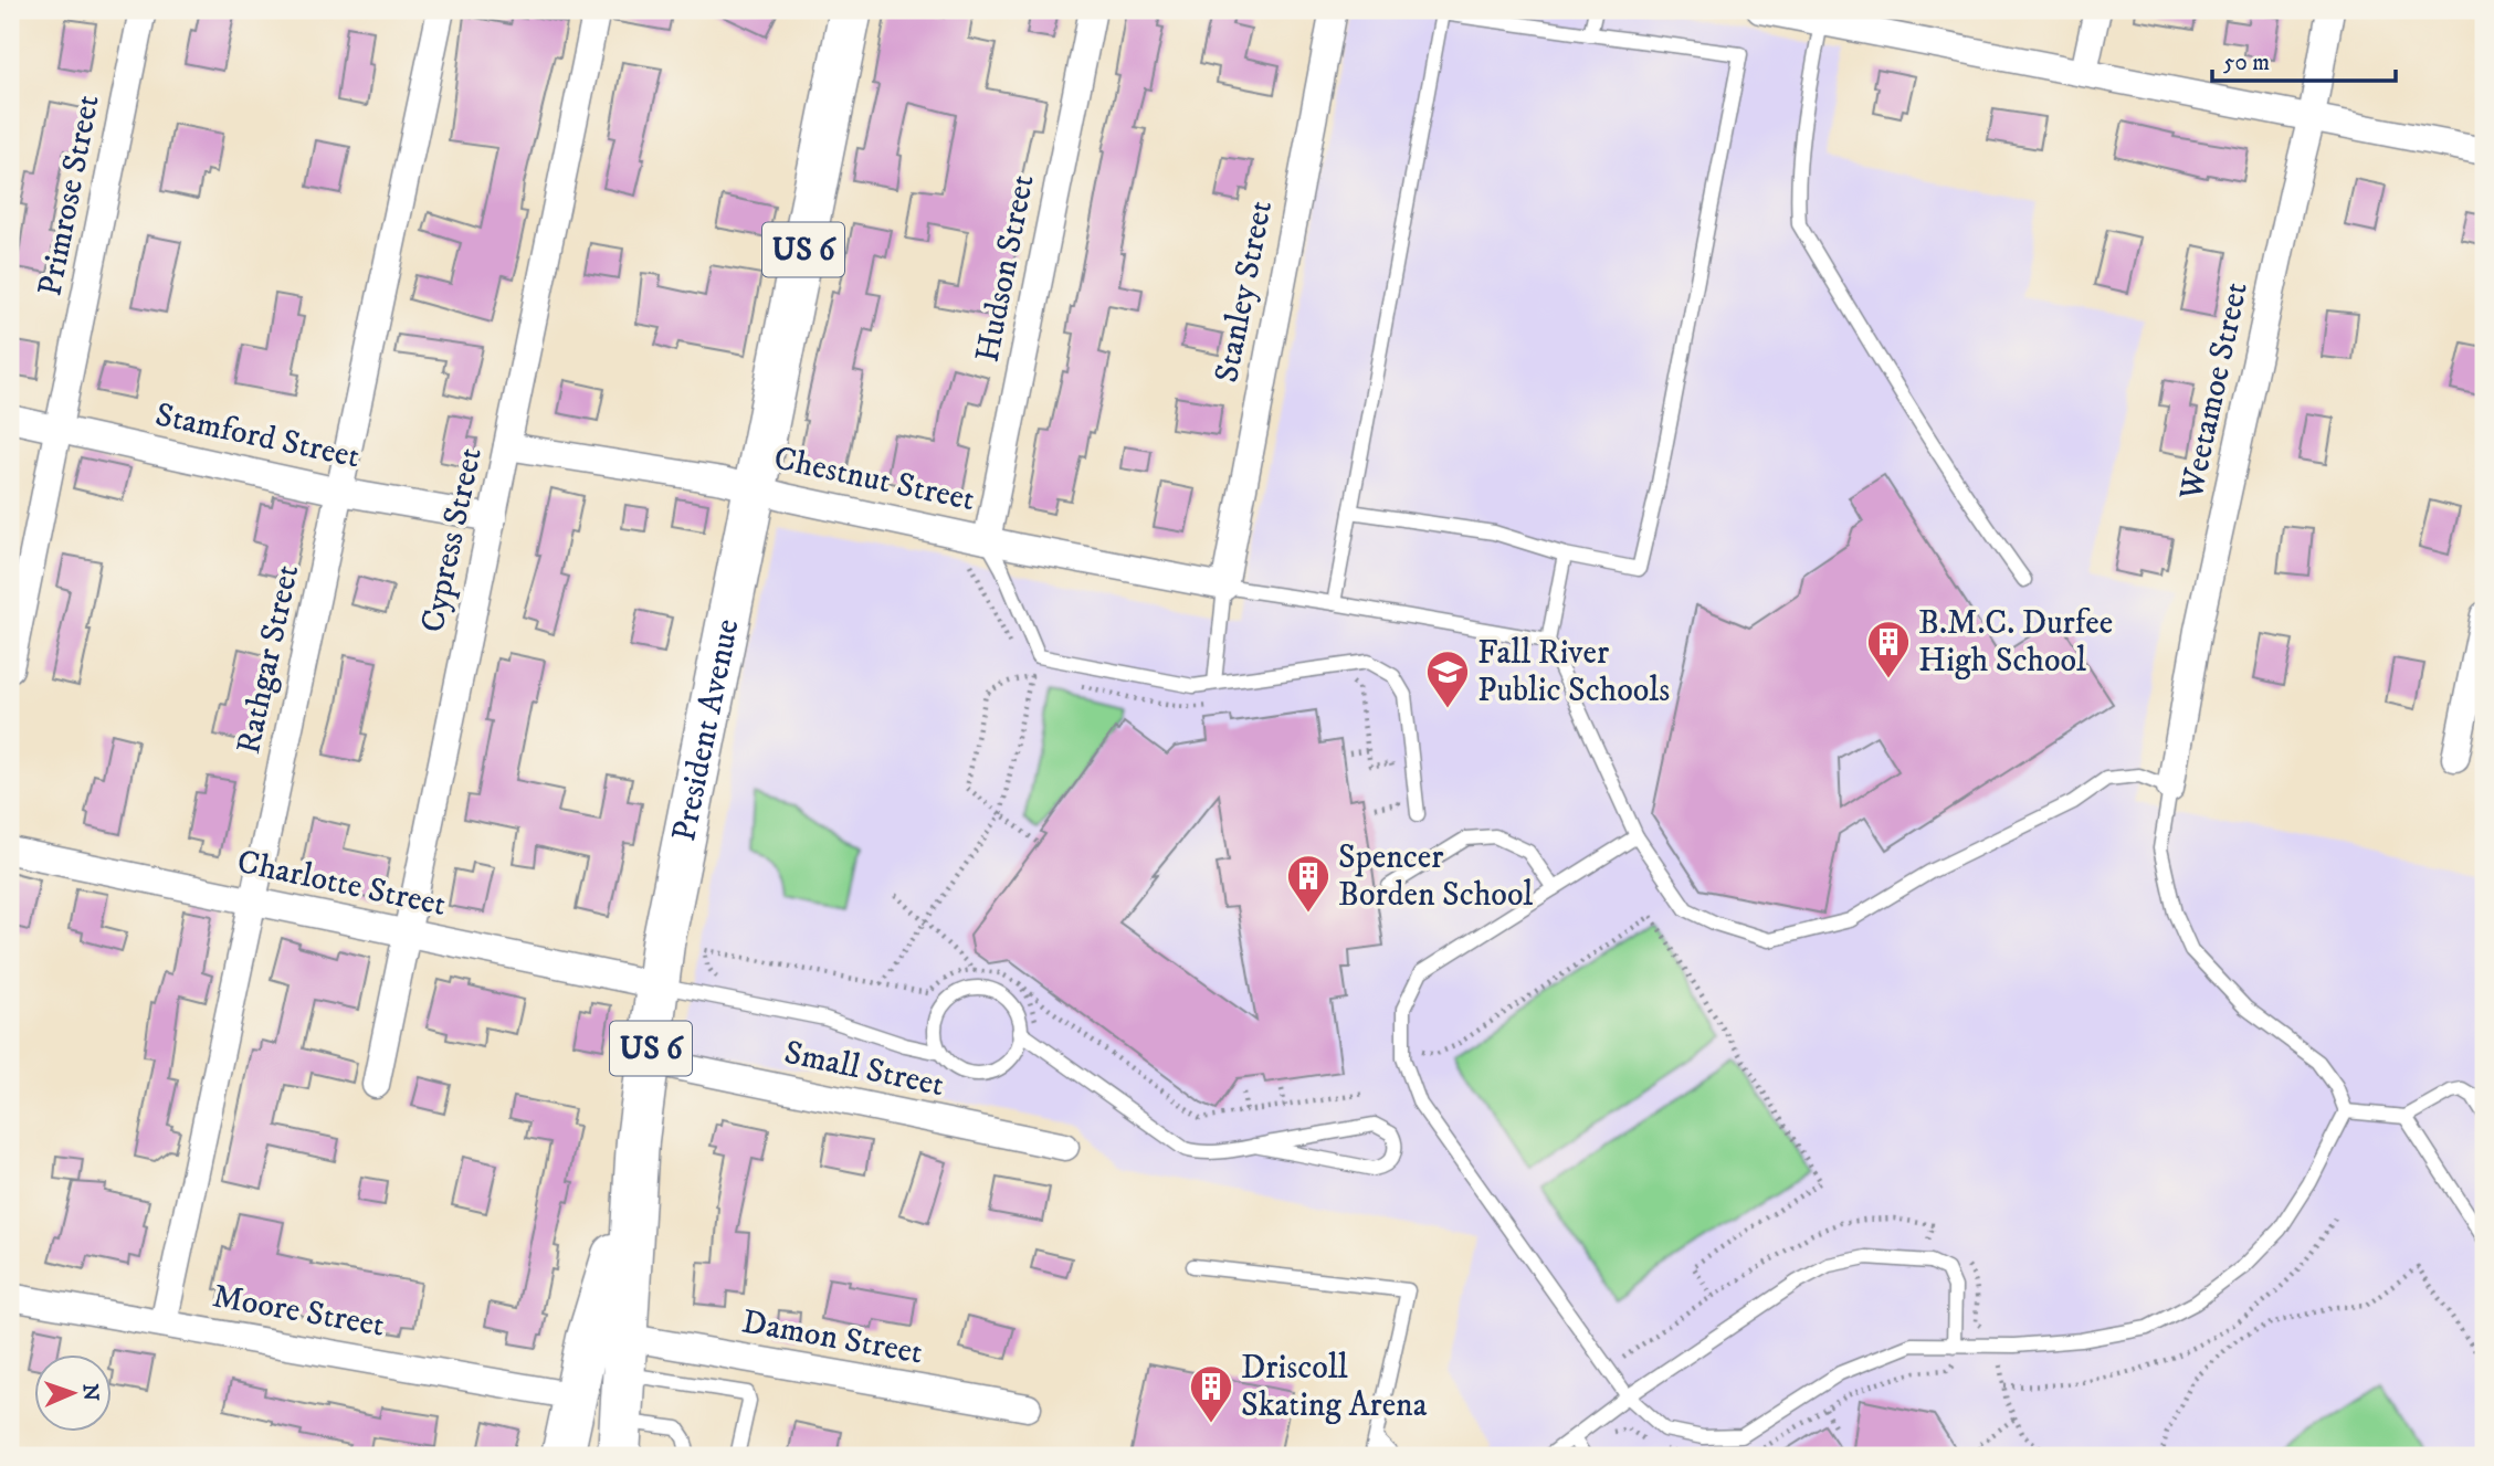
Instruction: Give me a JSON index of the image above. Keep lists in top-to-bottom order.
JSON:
{
  "streets": {
    "main road": ["US 6", "President Avenue"],
    "street": [
      "Primrose Street",
      "Hudson Street",
      "Stanley Street",
      "Weetamoe Street",
      "Stamford Street",
      "Chestnut Street",
      "Cypress Street",
      "Rathgar Street",
      "Charlotte Street",
      "Small Street",
      "Moore Street",
      "Damon Street"
    ]
  },
  "crossings": [
    ["Primrose Street", "Stamford Street"],
    ["Hudson Street", "Chestnut Street"],
    ["Stanley Street", "Chestnut Street"],
    ["Stamford Street", "Cypress Street"],
    ["Stamford Street", "Rathgar Street"],
    ["Chestnut Street", "Cypress Street"],
    ["Chestnut Street", "President Avenue"],
    ["Cypress Street", "Charlotte Street"],
    ["Rathgar Street", "Charlotte Street"],
    ["Rathgar Street", "Moore Street"],
    ["President Avenue", "Charlotte Street"],
    ["President Avenue", "Small Street"],
    ["President Avenue", "Damon Street"]
  ],
  "places": {
    "building": ["B.M.C. Durfee High School", "Spencer Borden School", "Driscoll Skating Arena"],
    "school or university": ["Fall River Public Schools"]
  },
  "scale_bar": "50 m",
  "north": "right"
}
